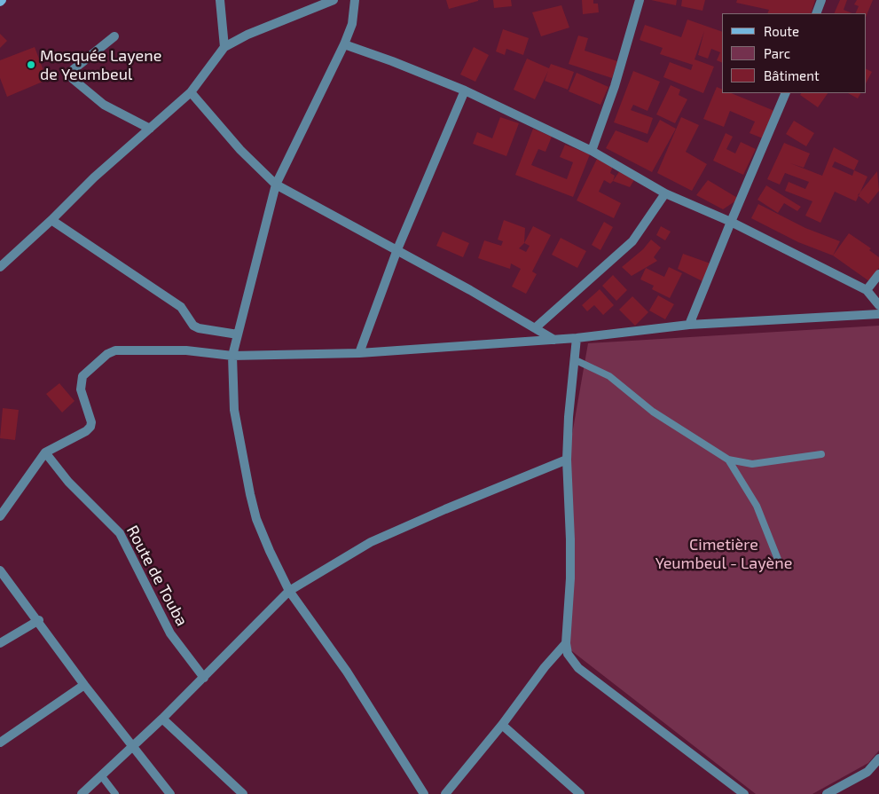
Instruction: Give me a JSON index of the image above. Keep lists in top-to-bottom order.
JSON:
{
  "streets": {
    "street": ["Route de Touba"]
  },
  "parks": ["Cimetière Yeumbeul - Layène"],
  "places": ["Mosquée Layene de Yeumbeul"],
  "legend": ["Route", "Parc", "Bâtiment"]
}
